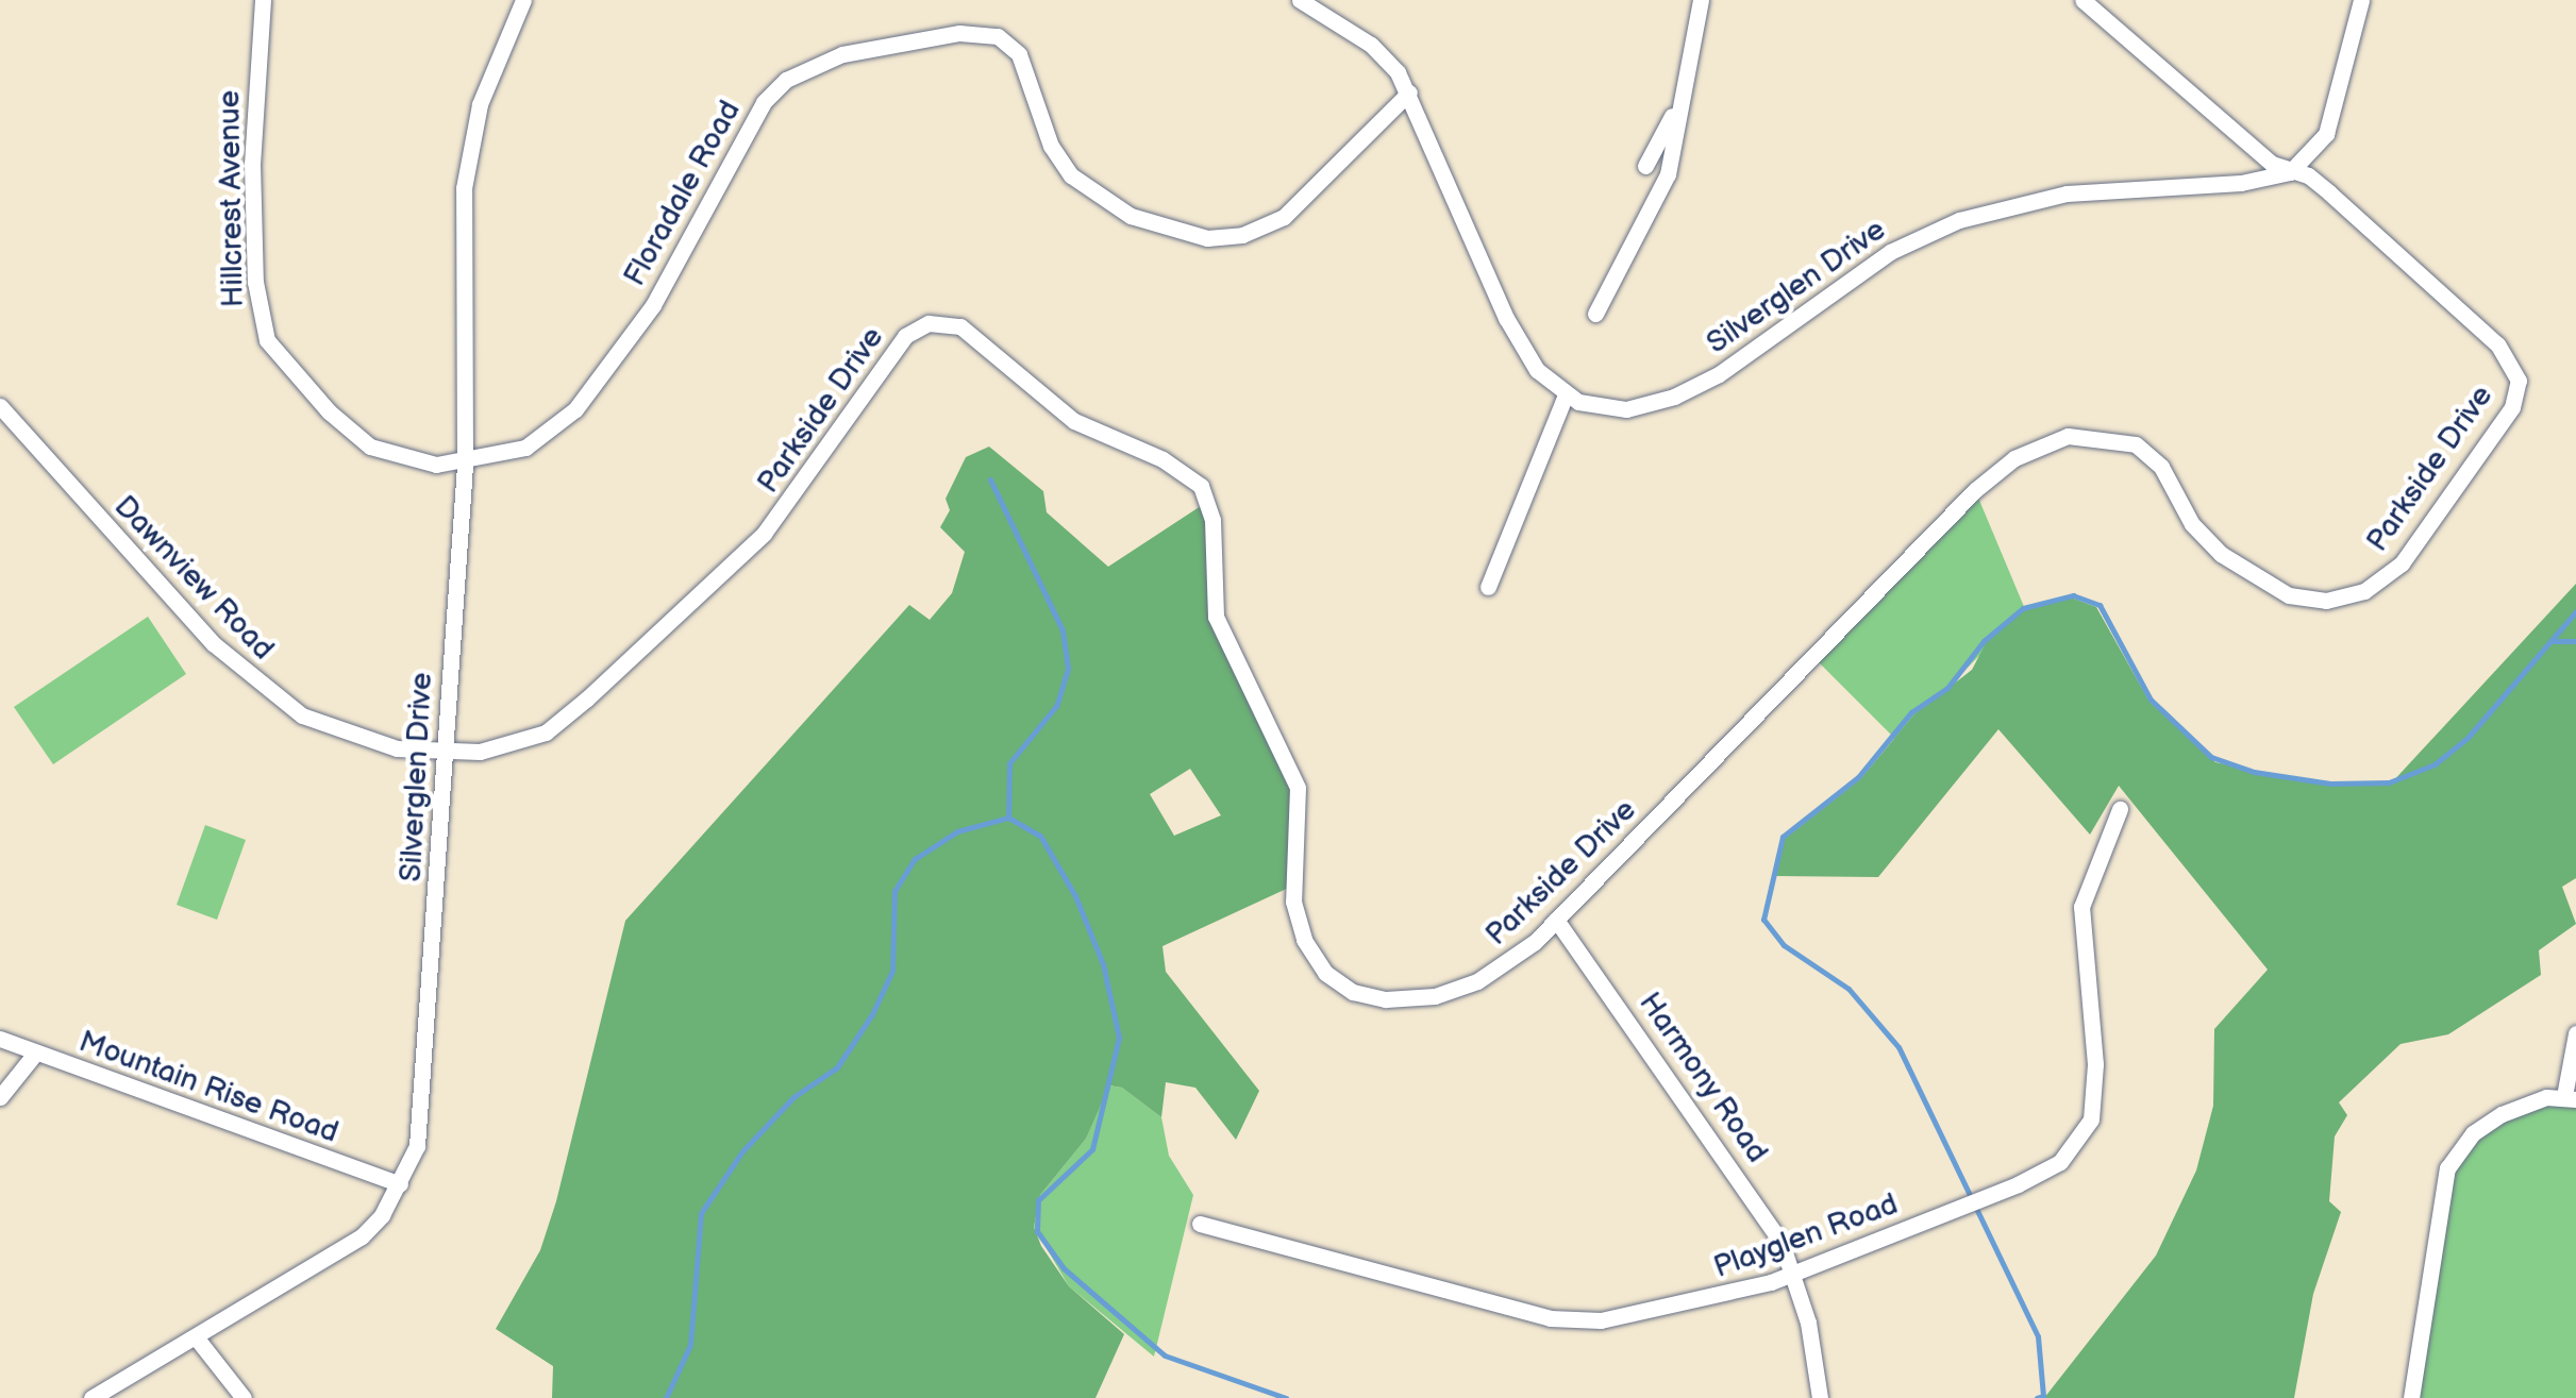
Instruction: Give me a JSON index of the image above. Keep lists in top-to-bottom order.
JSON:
{
  "streets": {
    "street": [
      "Floradale Road",
      "Hillcrest Avenue",
      "Silverglen Drive",
      "Parkside Drive",
      "Dawnview Road",
      "Harmony Road",
      "Mountain Rise Road",
      "Playglen Road"
    ]
  },
  "crossings": [
    ["Floradale Road", "Hillcrest Avenue"],
    ["Floradale Road", "Silverglen Drive"],
    ["Hillcrest Avenue", "Silverglen Drive"],
    ["Silverglen Drive", "Parkside Drive"],
    ["Silverglen Drive", "Dawnview Road"],
    ["Silverglen Drive", "Mountain Rise Road"],
    ["Parkside Drive", "Dawnview Road"],
    ["Parkside Drive", "Harmony Road"],
    ["Harmony Road", "Playglen Road"]
  ]
}
